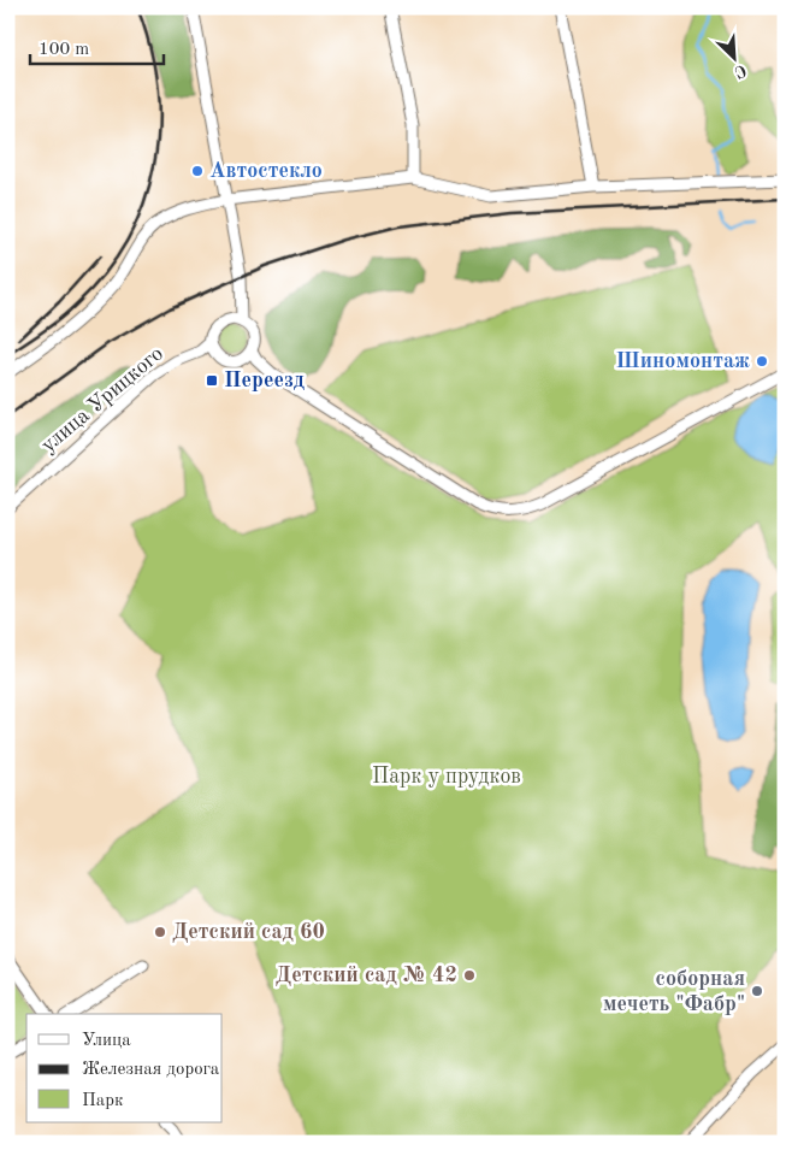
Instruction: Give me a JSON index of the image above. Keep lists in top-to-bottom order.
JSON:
{
  "streets": {
    "street": ["улица Урицкого"]
  },
  "parks": ["Парк у прудков"],
  "places": {
    "other": [
      "Автостекло",
      "Шиномонтаж",
      "Детский сад 60",
      "Детский сад № 42",
      "соборная мечеть \"Фабр\""
    ],
    "transit": ["Переезд"]
  },
  "legend": ["Улица", "Железная дорога", "Парк"],
  "scale_bar": "100 m",
  "north": "bottom right"
}
